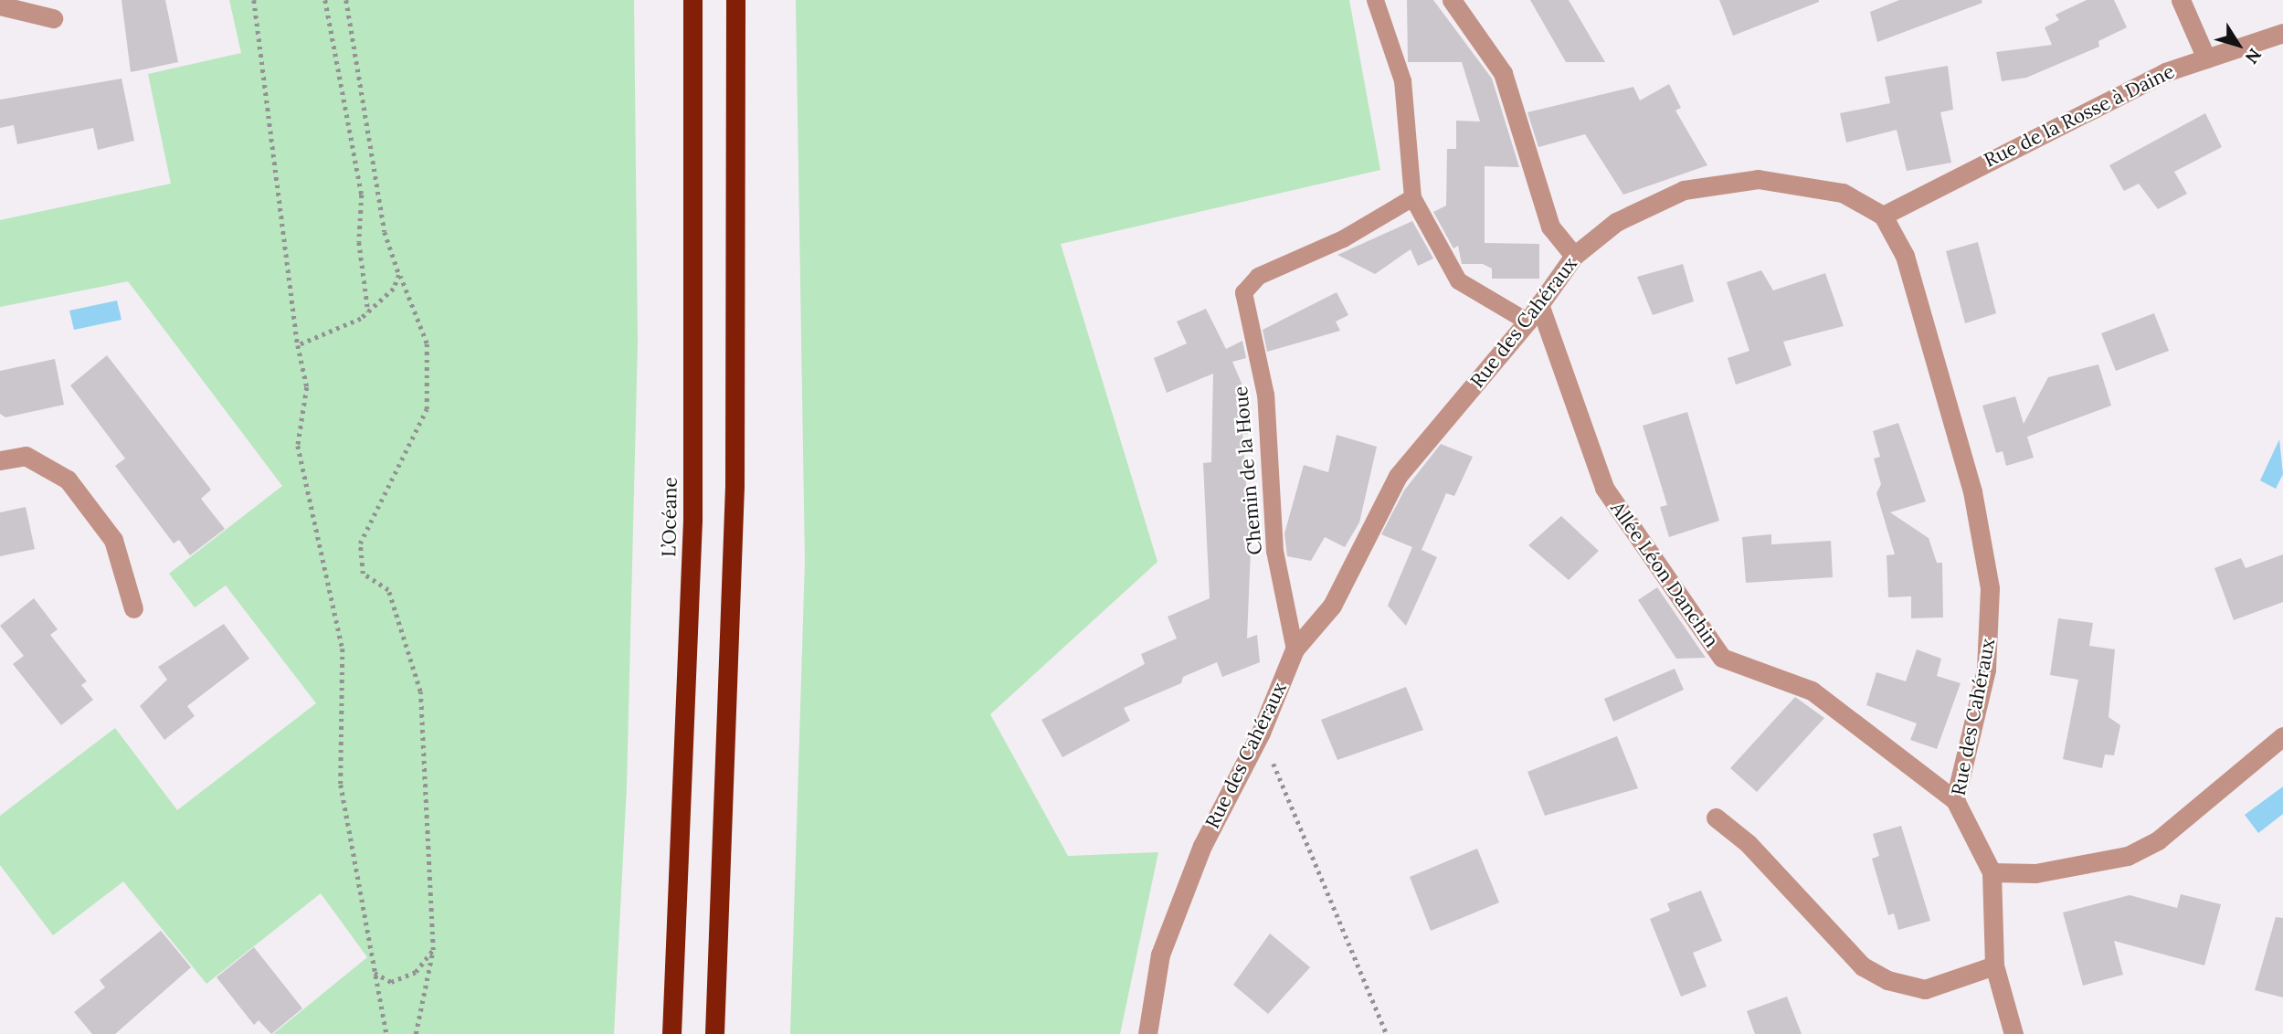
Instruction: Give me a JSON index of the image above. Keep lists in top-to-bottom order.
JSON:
{
  "streets": {
    "highway": ["L’Océane"],
    "street": ["Rue de la Rosse à Daine", "Rue des Cahéraux", "Allée Léon Danchin"],
    "lane": ["Chemin de la Houe"]
  },
  "crossings": [
    ["Rue de la Rosse à Daine", "Rue des Cahéraux"],
    ["Rue des Cahéraux", "Chemin de la Houe"],
    ["Rue des Cahéraux", "Allée Léon Danchin"]
  ],
  "north": "bottom right"
}
